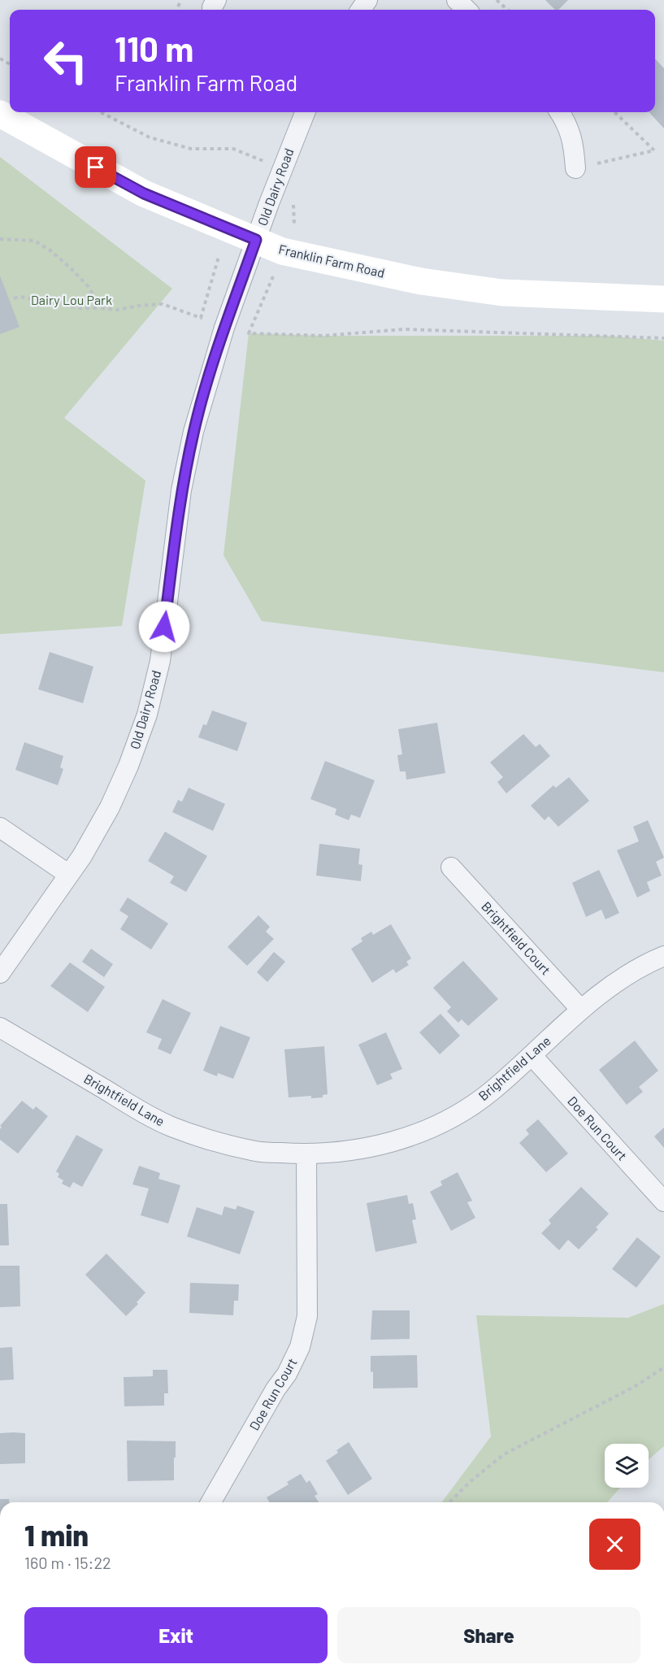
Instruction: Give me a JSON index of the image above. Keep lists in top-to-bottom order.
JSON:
{
  "streets": {
    "main road": ["Franklin Farm Road"],
    "street": [
      "Old Dairy Road",
      "Brightfield Court",
      "Brightfield Lane",
      "Doe Run Court"
    ]
  },
  "crossings": [
    ["Old Dairy Road", "Franklin Farm Road"],
    ["Brightfield Court", "Brightfield Lane"],
    ["Brightfield Lane", "Doe Run Court"]
  ],
  "parks": ["Dairy Lou Park"],
  "page": {
    "turn": ["110 m", "Franklin Farm Road"],
    "heading": ["1 min", "160 m · 15:22"],
    "buttons": ["Exit", "Share"]
  }
}
